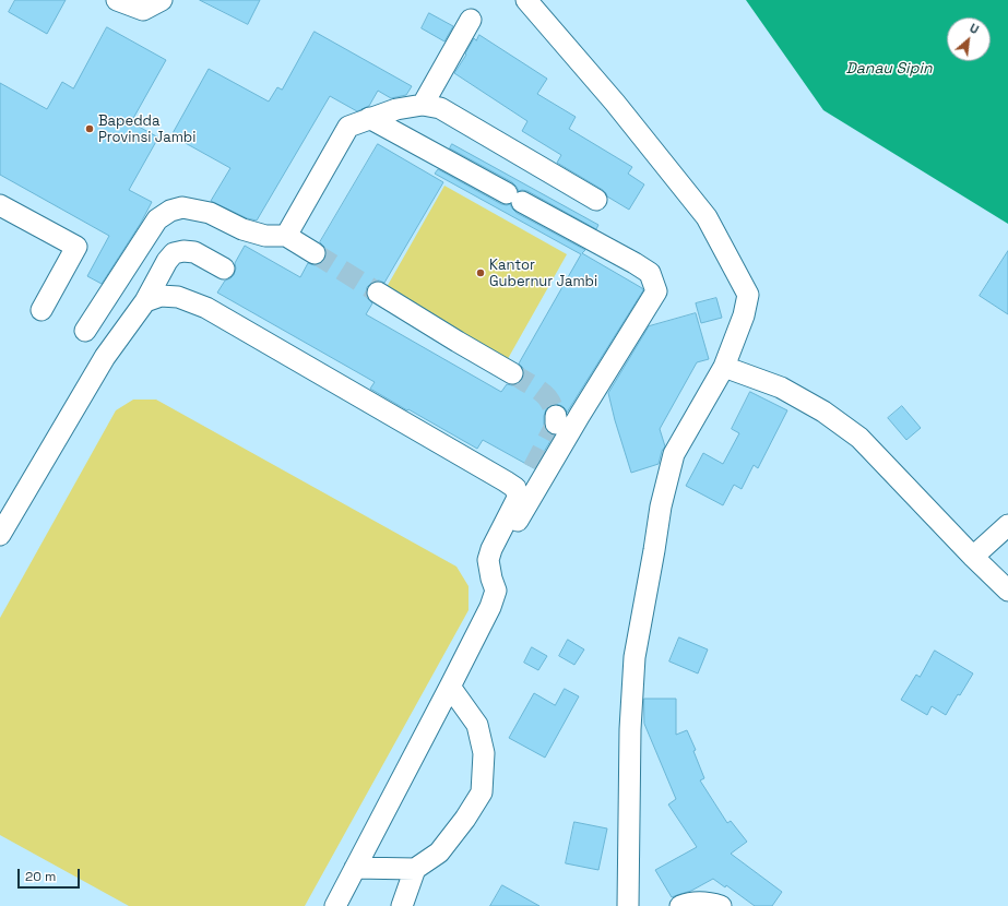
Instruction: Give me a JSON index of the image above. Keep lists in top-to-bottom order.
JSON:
{
  "water": ["Danau Sipin"],
  "places": ["Bapedda Provinsi Jambi", "Kantor Gubernur Jambi"],
  "scale_bar": "20 m",
  "north": "top right"
}
